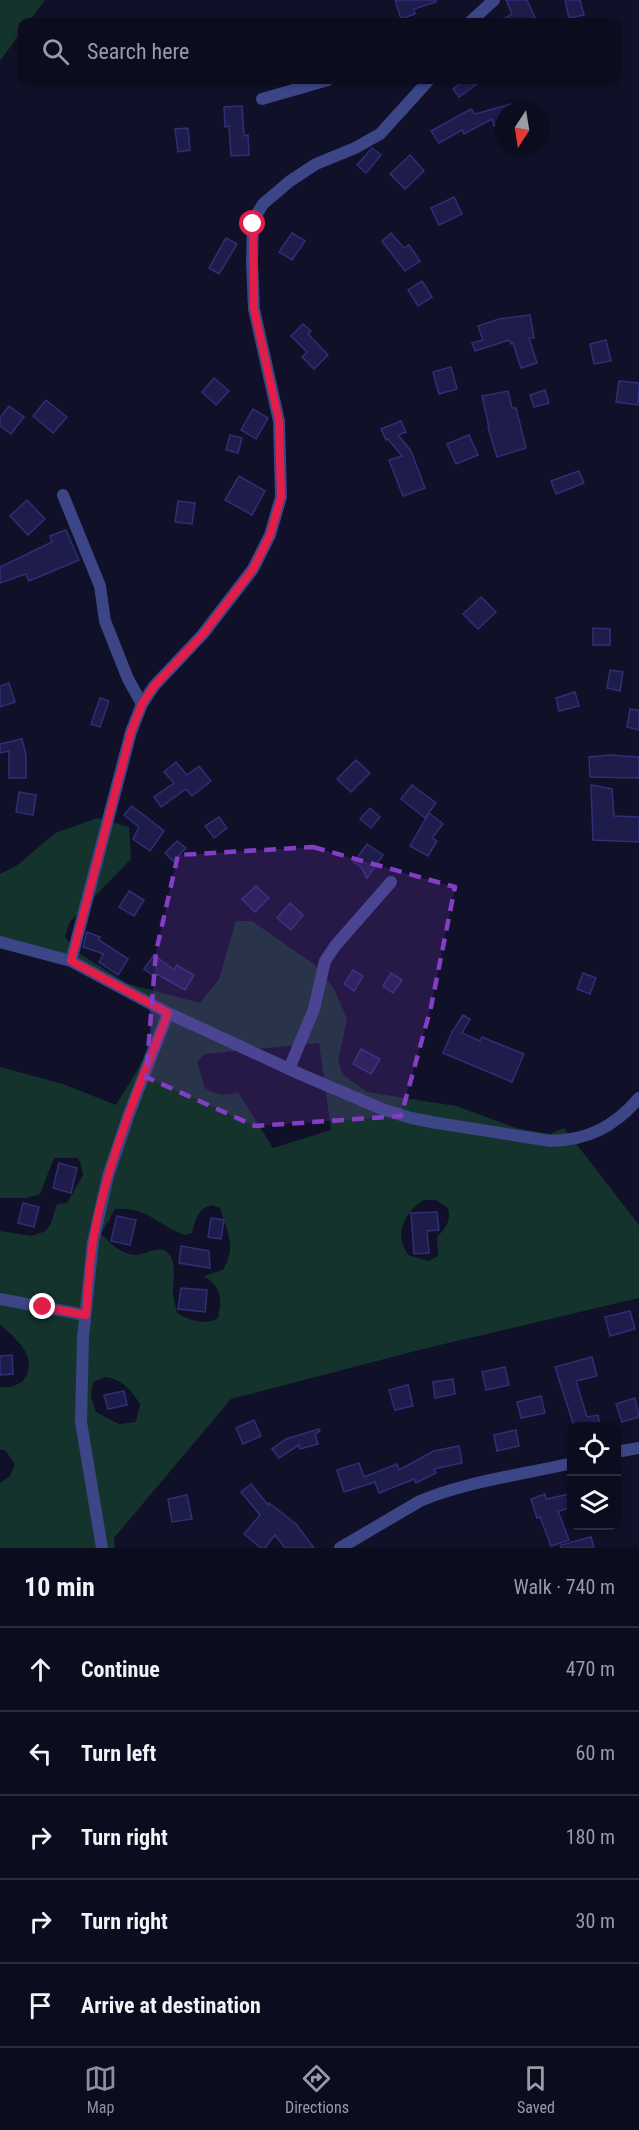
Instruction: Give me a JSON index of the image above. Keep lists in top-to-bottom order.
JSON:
{
  "north": "bottom",
  "page": {
    "search": "Search here",
    "heading": ["10 min", "Walk · 740 m"],
    "list": [
      ["Continue", "470 m"],
      ["Turn left", "60 m"],
      ["Turn right", "180 m"],
      ["Turn right", "30 m"],
      "Arrive at destination"
    ],
    "nav": ["Map", "Directions", "Saved"]
  }
}
